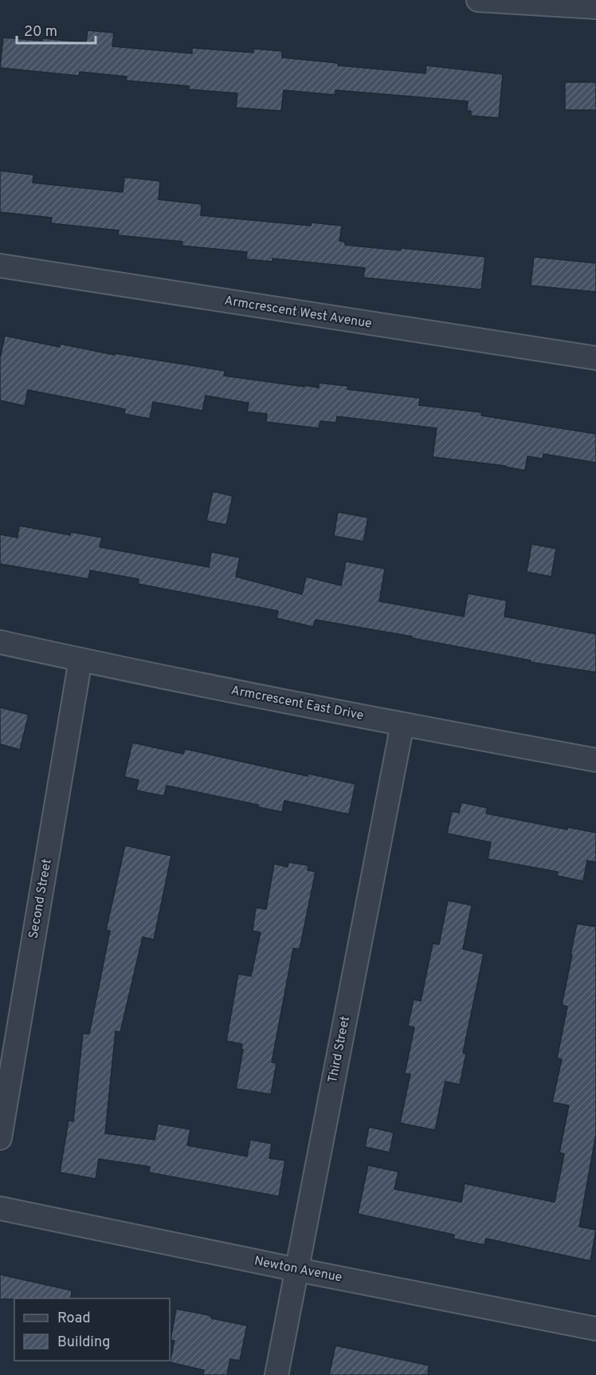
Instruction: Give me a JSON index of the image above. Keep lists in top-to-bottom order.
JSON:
{
  "streets": {
    "street": [
      "Armcrescent West Avenue",
      "Armcrescent East Drive",
      "Second Street",
      "Third Street",
      "Newton Avenue"
    ]
  },
  "crossings": [
    ["Armcrescent East Drive", "Second Street"],
    ["Armcrescent East Drive", "Third Street"],
    ["Third Street", "Newton Avenue"]
  ],
  "legend": ["Road", "Building"],
  "scale_bar": "20 m"
}
